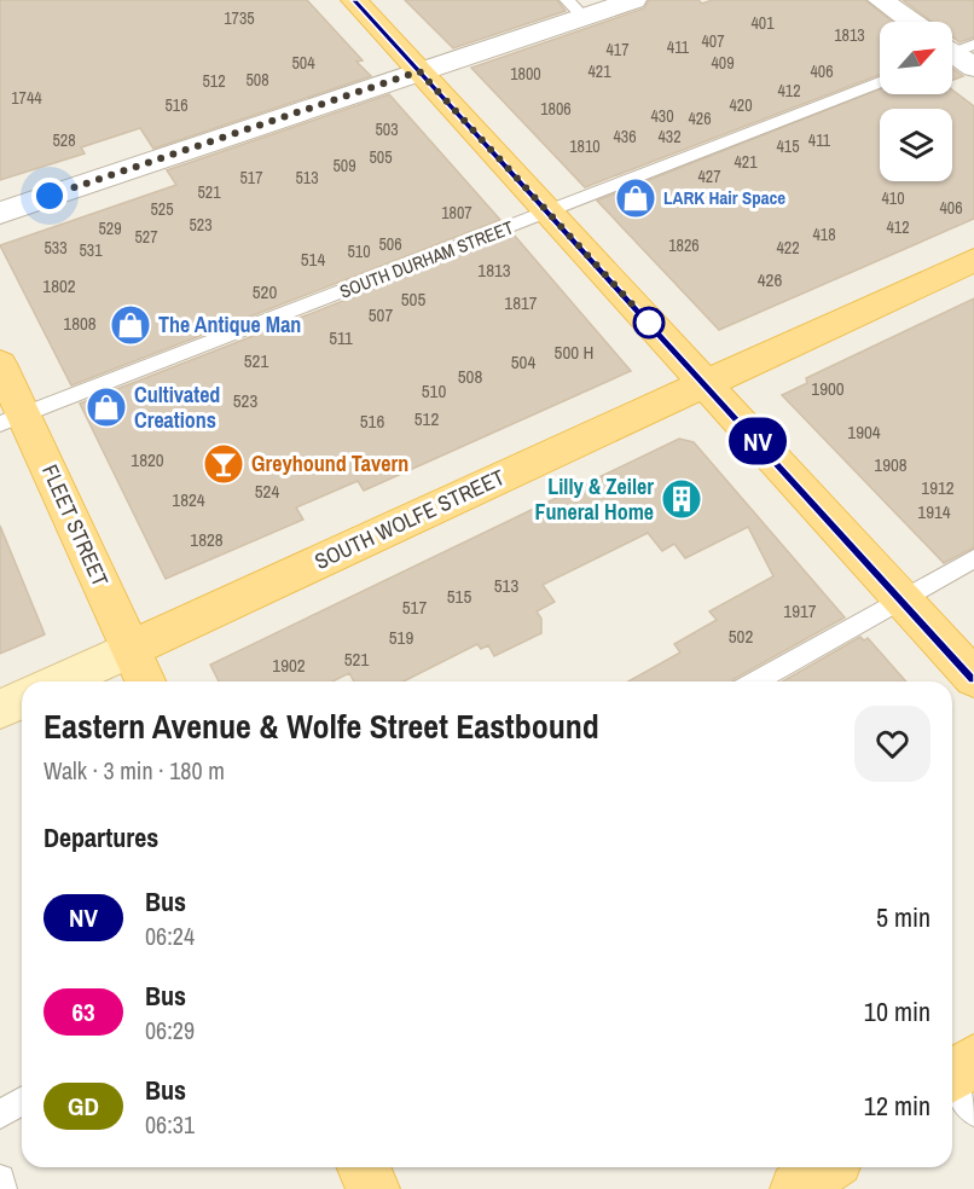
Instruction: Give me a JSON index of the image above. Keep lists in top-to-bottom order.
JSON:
{
  "streets": {
    "main road": ["SOUTH WOLFE STREET", "FLEET STREET"],
    "lane": ["SOUTH DURHAM STREET"]
  },
  "crossings": [
    ["SOUTH DURHAM STREET", "FLEET STREET"],
    ["SOUTH WOLFE STREET", "FLEET STREET"]
  ],
  "places": {
    "shop": ["LARK Hair Space", "The Antique Man", "Cultivated Creations"],
    "bar": ["Greyhound Tavern"],
    "building": ["Lilly & Zeiler Funeral Home"]
  },
  "lines": ["bus line NV"],
  "house_numbers": [
    "1735",
    "401",
    "1813",
    "407",
    "411",
    "417",
    "504",
    "409",
    "421",
    "406",
    "1800",
    "508",
    "512",
    "412",
    "1744",
    "516",
    "420",
    "1806",
    "430",
    "426",
    "503",
    "436",
    "432",
    "528",
    "411",
    "1810",
    "415",
    "505",
    "421",
    "509",
    "427",
    "517",
    "513",
    "521",
    "410",
    "406",
    "525",
    "1807",
    "523",
    "412",
    "529",
    "418",
    "527",
    "506",
    "1826",
    "533",
    "422",
    "531",
    "510",
    "514",
    "1813",
    "426",
    "1802",
    "520",
    "505",
    "1817",
    "507",
    "1808",
    "511",
    "500 H",
    "521",
    "504",
    "508",
    "1900",
    "510",
    "523",
    "512",
    "516",
    "1904",
    "1820",
    "1908",
    "1912",
    "524",
    "1824",
    "1914",
    "1828",
    "513",
    "515",
    "517",
    "1917",
    "502",
    "519",
    "521",
    "1902"
  ],
  "north": "top right",
  "page": {
    "on_map": "NV",
    "heading": [
      ["Eastern Avenue & Wolfe Street Eastbound", "Walk · 3 min · 180 m"],
      "Departures"
    ],
    "list": [
      {
        "mark": "NV",
        "name": "Bus",
        "note": "06:24",
        "value": "5 min"
      },
      {
        "mark": "63",
        "name": "Bus",
        "note": "06:29",
        "value": "10 min"
      },
      {
        "mark": "GD",
        "name": "Bus",
        "note": "06:31",
        "value": "12 min"
      }
    ]
  }
}
